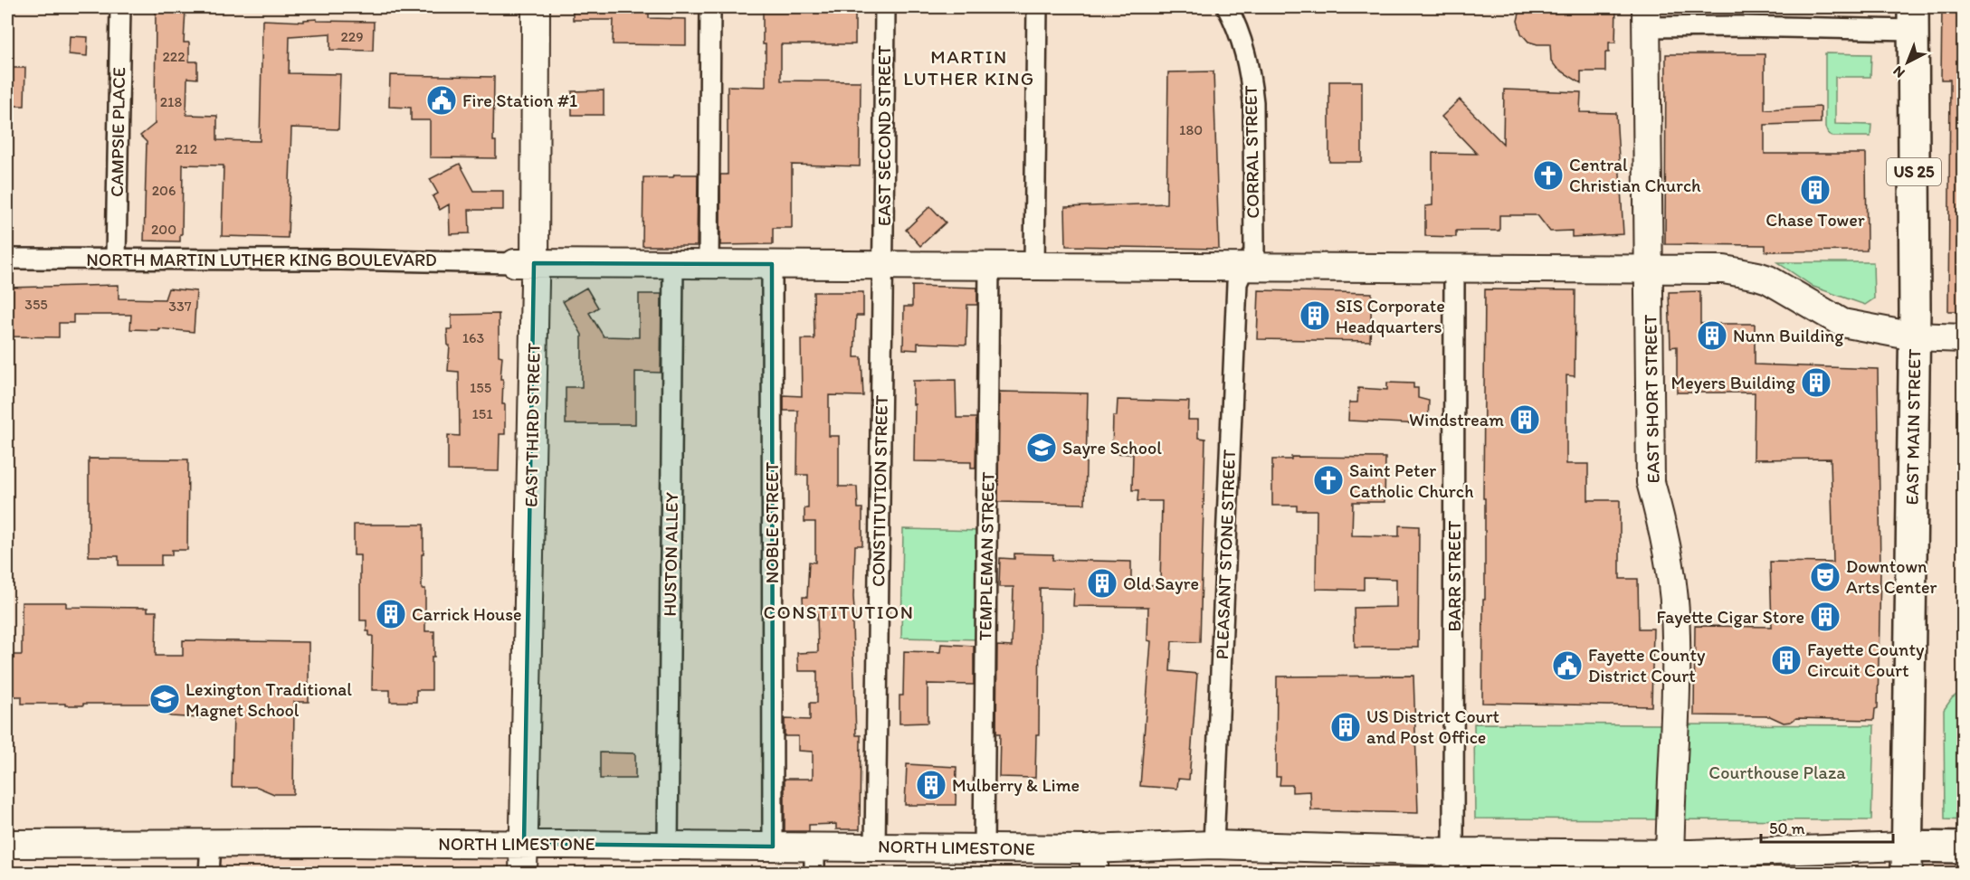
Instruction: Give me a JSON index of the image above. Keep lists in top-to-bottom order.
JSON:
{
  "streets": {
    "main road": [
      "US 25",
      "EAST SHORT STREET",
      "EAST THIRD STREET",
      "EAST MAIN STREET",
      "NORTH LIMESTONE"
    ],
    "street": [
      "CAMPSIE PLACE",
      "EAST SECOND STREET",
      "CORRAL STREET",
      "NORTH MARTIN LUTHER KING BOULEVARD",
      "CONSTITUTION STREET",
      "NOBLE STREET",
      "HUSTON ALLEY",
      "PLEASANT STONE STREET",
      "TEMPLEMAN STREET",
      "BARR STREET"
    ]
  },
  "crossings": [
    ["CAMPSIE PLACE", "NORTH MARTIN LUTHER KING BOULEVARD"],
    ["EAST SECOND STREET", "CONSTITUTION STREET"],
    ["CORRAL STREET", "PLEASANT STONE STREET"],
    ["NORTH MARTIN LUTHER KING BOULEVARD", "EAST THIRD STREET"],
    ["EAST SHORT STREET", "NORTH LIMESTONE"],
    ["EAST THIRD STREET", "NORTH LIMESTONE"],
    ["EAST MAIN STREET", "NORTH LIMESTONE"],
    ["CONSTITUTION STREET", "NORTH LIMESTONE"],
    ["NOBLE STREET", "NORTH LIMESTONE"],
    ["HUSTON ALLEY", "NORTH LIMESTONE"],
    ["PLEASANT STONE STREET", "NORTH LIMESTONE"],
    ["TEMPLEMAN STREET", "NORTH LIMESTONE"],
    ["BARR STREET", "NORTH LIMESTONE"]
  ],
  "districts": ["MARTIN LUTHER KING", "CONSTITUTION"],
  "parks": ["Courthouse Plaza"],
  "places": {
    "public building": ["Fire Station #1", "Fayette County District Court"],
    "church": ["Central Christian Church", "Saint Peter Catholic Church"],
    "building": [
      "Chase Tower",
      "SIS Corporate Headquarters",
      "Nunn Building",
      "Meyers Building",
      "Windstream",
      "Old Sayre",
      "Carrick House",
      "Fayette Cigar Store",
      "Fayette County Circuit Court",
      "US District Court and Post Office",
      "Mulberry & Lime"
    ],
    "school or university": ["Sayre School", "Lexington Traditional Magnet School"],
    "theatre": ["Downtown Arts Center"]
  },
  "house_numbers": [
    "229",
    "222",
    "218",
    "180",
    "212",
    "206",
    "200",
    "355",
    "337",
    "163",
    "155",
    "151"
  ],
  "scale_bar": "50 m",
  "north": "bottom left"
}
